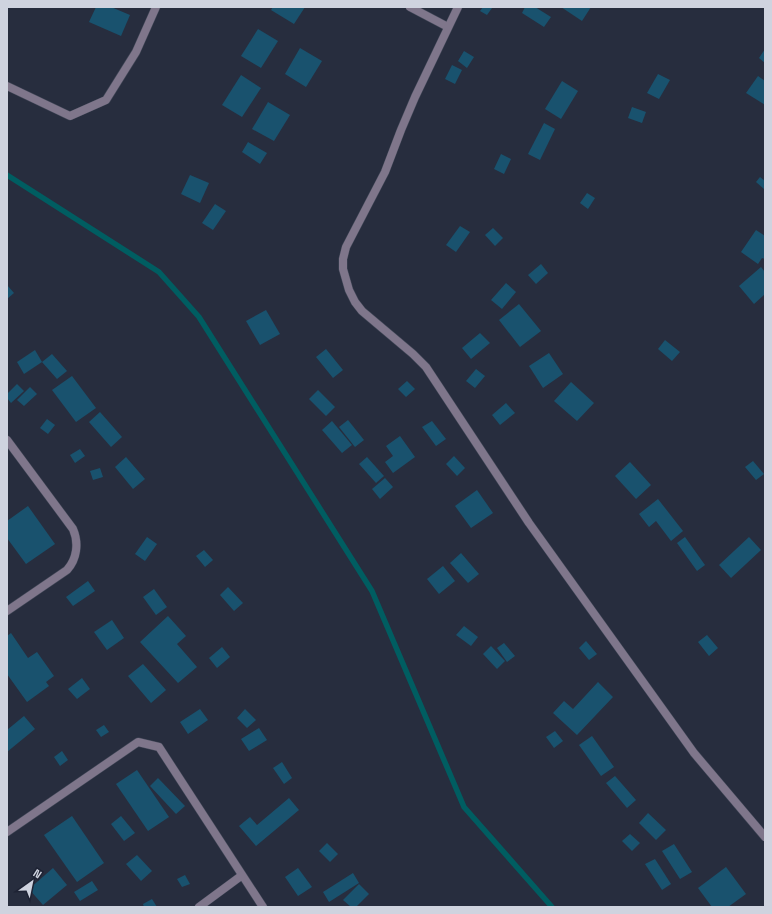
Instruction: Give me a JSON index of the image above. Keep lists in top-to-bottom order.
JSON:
{
  "north": "top right"
}
